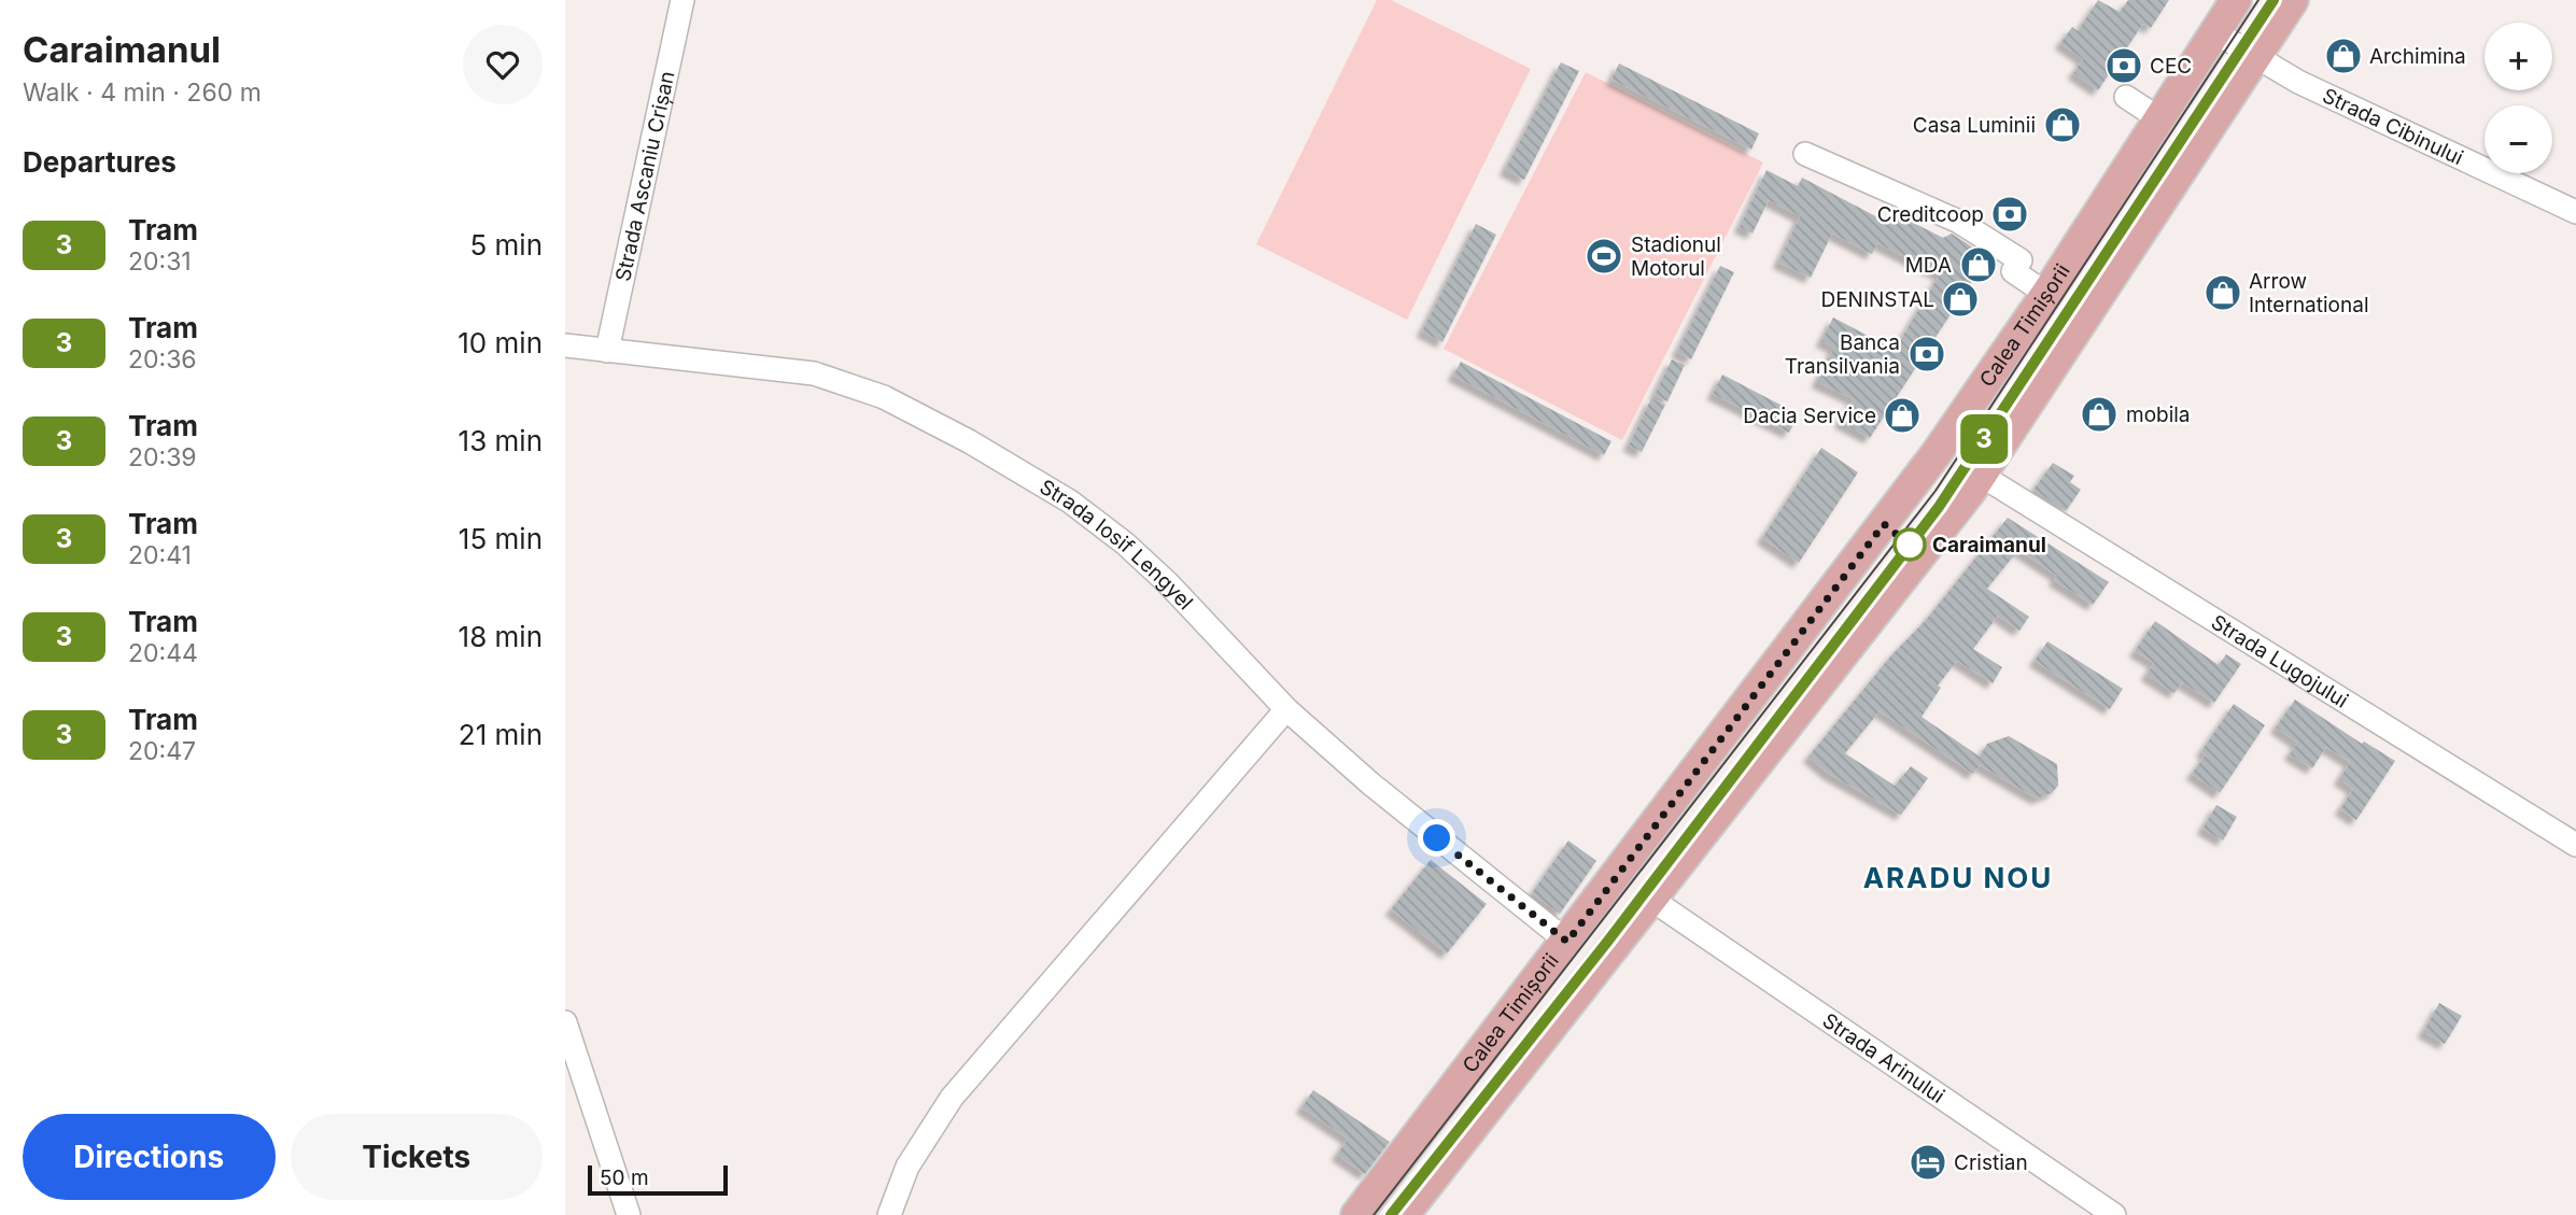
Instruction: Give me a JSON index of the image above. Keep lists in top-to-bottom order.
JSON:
{
  "streets": {
    "main road": ["Calea Timișorii"],
    "street": [
      "Strada Cibinului",
      "Strada Ascaniu Crișan",
      "Strada Iosif Lengyel",
      "Strada Lugojului",
      "Strada Arinului"
    ]
  },
  "crossings": [
    ["Strada Cibinului", "Calea Timișorii"],
    ["Strada Ascaniu Crișan", "Strada Iosif Lengyel"],
    ["Calea Timișorii", "Strada Iosif Lengyel"],
    ["Calea Timișorii", "Strada Lugojului"],
    ["Calea Timișorii", "Strada Arinului"]
  ],
  "districts": ["ARADU NOU"],
  "places": {
    "shop": [
      "Archimina",
      "Casa Luminii",
      "MDA",
      "Arrow International",
      "DENINSTAL",
      "mobila",
      "Dacia Service"
    ],
    "bank": ["CEC", "Creditcoop", "Banca Transilvania"],
    "sports": ["Stadionul Motorul"],
    "other": ["Caraimanul"],
    "hotel": ["Cristian"]
  },
  "lines": ["tram line 3"],
  "scale_bar": "50 m",
  "page": {
    "heading": [
      ["Caraimanul", "Walk · 4 min · 260 m"],
      "Departures"
    ],
    "on_map": "3",
    "map_buttons": ["+", "−"],
    "list": [
      {
        "mark": "3",
        "name": "Tram",
        "note": "20:31",
        "value": "5 min"
      },
      {
        "mark": "3",
        "name": "Tram",
        "note": "20:36",
        "value": "10 min"
      },
      {
        "mark": "3",
        "name": "Tram",
        "note": "20:39",
        "value": "13 min"
      },
      {
        "mark": "3",
        "name": "Tram",
        "note": "20:41",
        "value": "15 min"
      },
      {
        "mark": "3",
        "name": "Tram",
        "note": "20:44",
        "value": "18 min"
      },
      {
        "mark": "3",
        "name": "Tram",
        "note": "20:47",
        "value": "21 min"
      }
    ],
    "buttons": ["Directions", "Tickets"],
    "scale": "50 m"
  }
}
